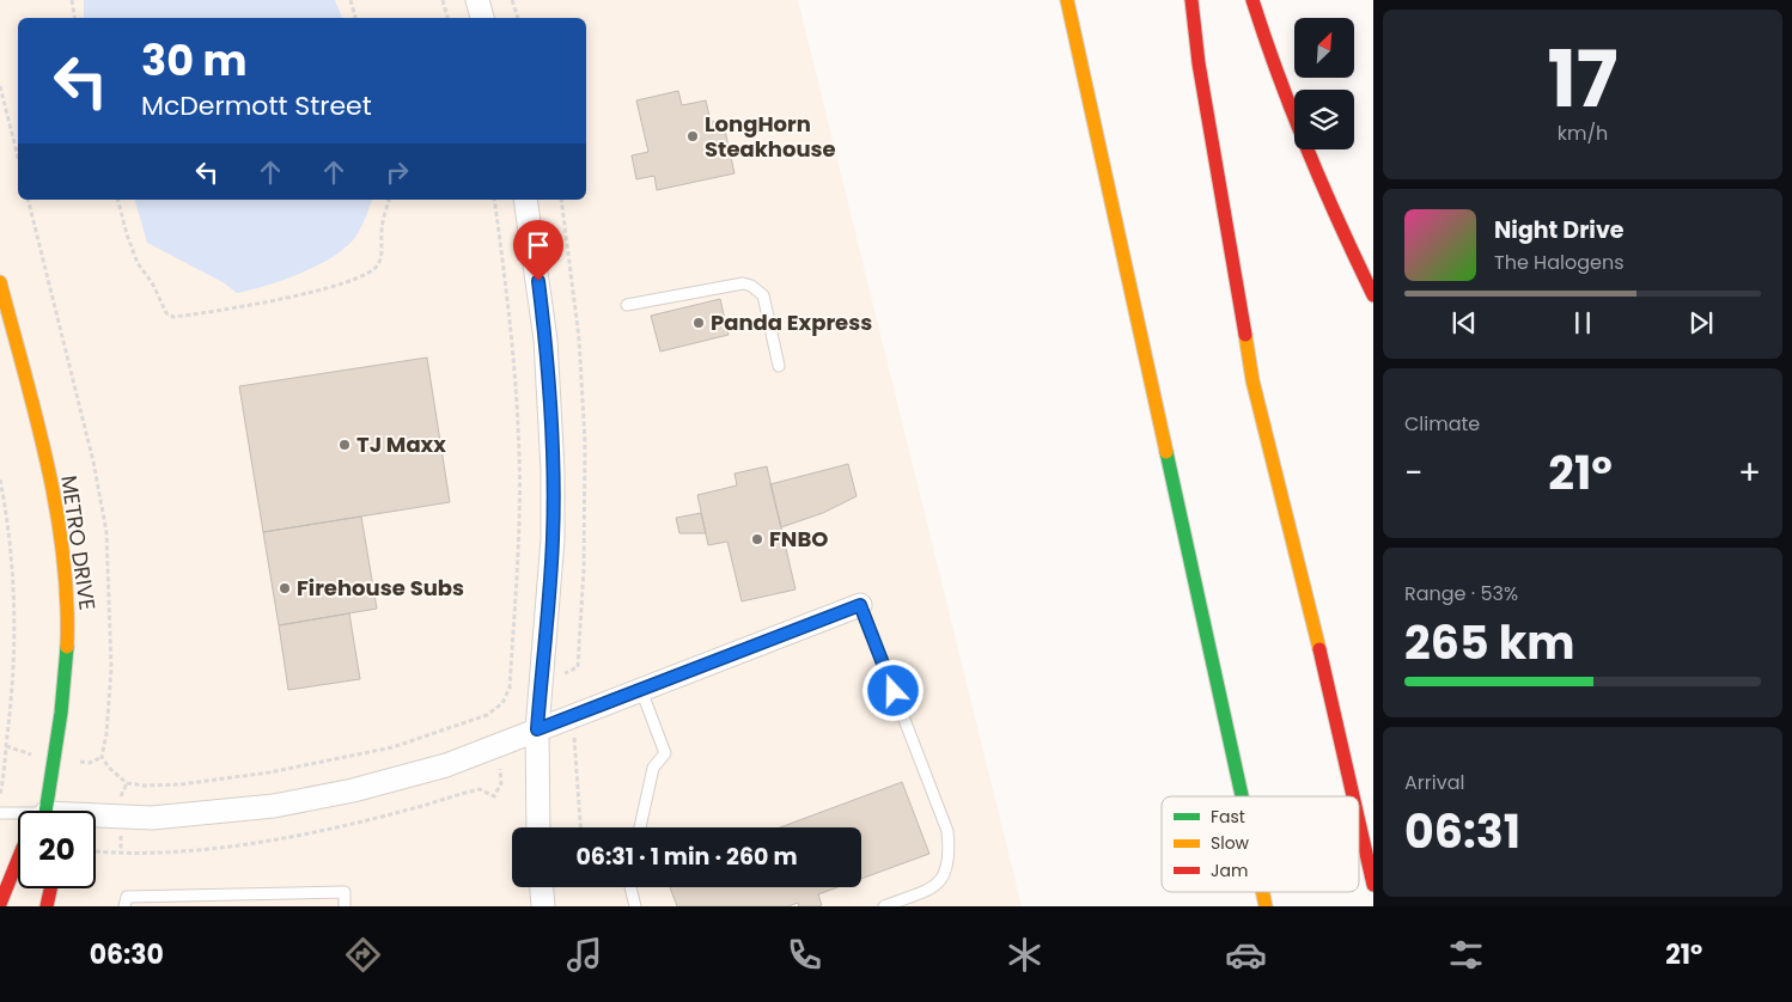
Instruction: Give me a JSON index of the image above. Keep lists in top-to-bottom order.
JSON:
{
  "streets": {
    "main road": ["METRO DRIVE"]
  },
  "places": [
    "LongHorn Steakhouse",
    "Panda Express",
    "TJ Maxx",
    "FNBO",
    "Firehouse Subs"
  ],
  "legend": ["Fast", "Slow", "Jam"],
  "north": "top right",
  "page": {
    "tile": [
      ["17", "km/h"],
      "Climate",
      ["Range · 53%", "265 km"],
      ["Arrival", "06:31"]
    ],
    "turn": ["30 m", "McDermott Street"],
    "song": ["Night Drive", "The Halogens"],
    "heat": ["−", "21°", "+"],
    "limit": "20",
    "trip": "06:31 · 1 min · 260 m",
    "tabs": ["06:30", "21°"]
  }
}
